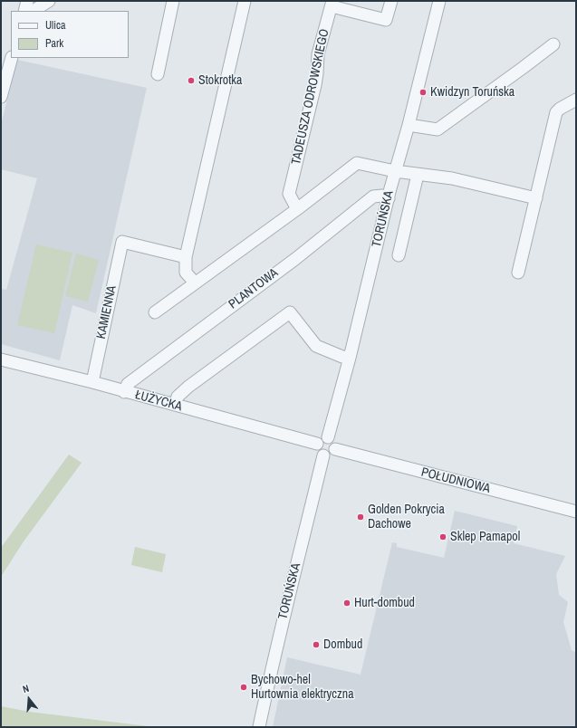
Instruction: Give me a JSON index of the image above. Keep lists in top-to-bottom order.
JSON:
{
  "streets": {
    "street": [
      "TADEUSZA ODROWSKIEGO",
      "TORUŃSKA",
      "PLANTOWA",
      "KAMIENNA",
      "ŁUŻYCKA",
      "POŁUDNIOWA"
    ]
  },
  "crossings": [
    ["TORUŃSKA", "PLANTOWA"],
    ["TORUŃSKA", "ŁUŻYCKA"],
    ["TORUŃSKA", "POŁUDNIOWA"],
    ["PLANTOWA", "ŁUŻYCKA"],
    ["KAMIENNA", "ŁUŻYCKA"],
    ["ŁUŻYCKA", "POŁUDNIOWA"]
  ],
  "places": [
    "Stokrotka",
    "Kwidzyn Toruńska",
    "Golden Pokrycia Dachowe",
    "Sklep Pamapol",
    "Hurt-dombud",
    "Dombud",
    "Bychowo-hel Hurtownia elektryczna"
  ],
  "legend": ["Ulica", "Park"],
  "north": "top"
}
